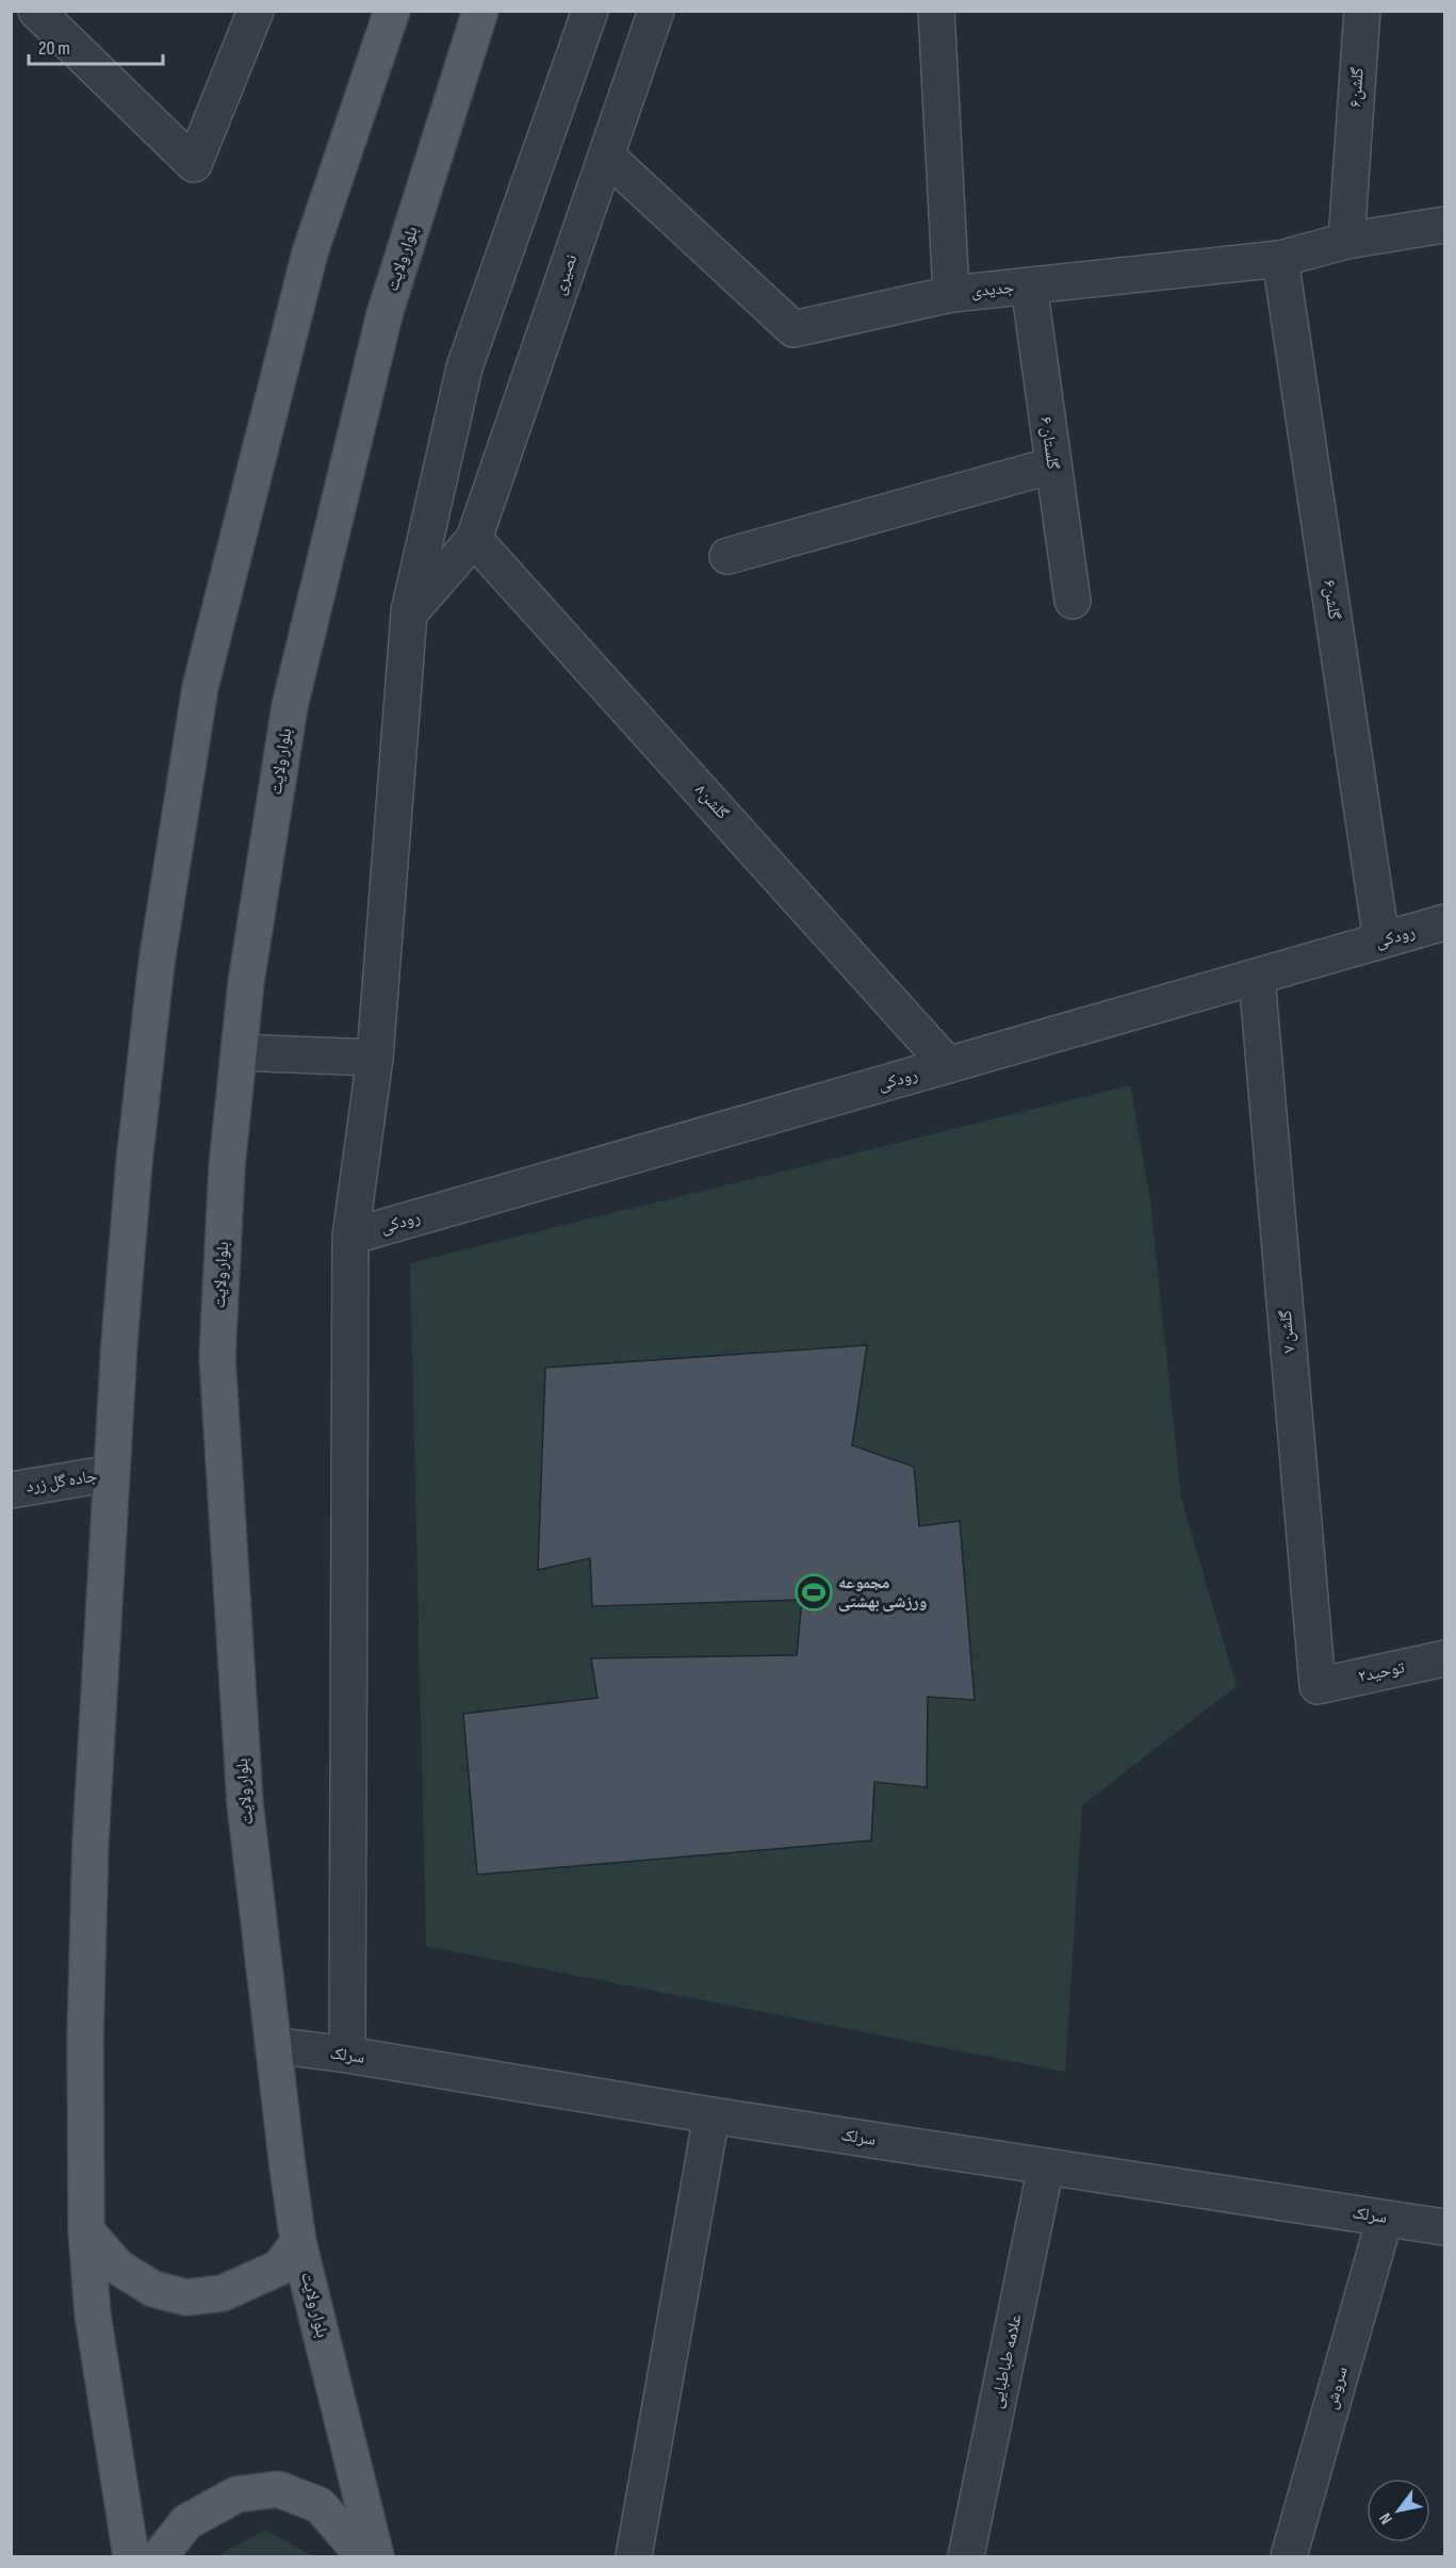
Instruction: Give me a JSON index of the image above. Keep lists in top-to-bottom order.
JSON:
{
  "streets": {
    "main road": ["بلوار ولایت"],
    "street": [
      "گلشن۶",
      "نصیری",
      "جدیدی",
      "گلستان ۶",
      "گلشن۸",
      "رودکی",
      "گلشن ۷",
      "جاده گل زرد",
      "توحید۲",
      "سرلک",
      "علامه طباطبایی",
      "سروش"
    ]
  },
  "crossings": [
    ["گلشن۶", "جدیدی"],
    ["گلشن۶", "رودکی"],
    ["بلوار ولایت", "سرلک"],
    ["نصیری", "جدیدی"],
    ["نصیری", "گلشن۸"],
    ["جدیدی", "گلستان ۶"],
    ["گلشن۸", "رودکی"],
    ["رودکی", "گلشن ۷"],
    ["گلشن ۷", "توحید۲"],
    ["سرلک", "علامه طباطبایی"],
    ["سرلک", "سروش"]
  ],
  "places": {
    "sports": ["مجموعه ورزشی بهشتی"]
  },
  "scale_bar": "20 m",
  "north": "bottom left"
}
